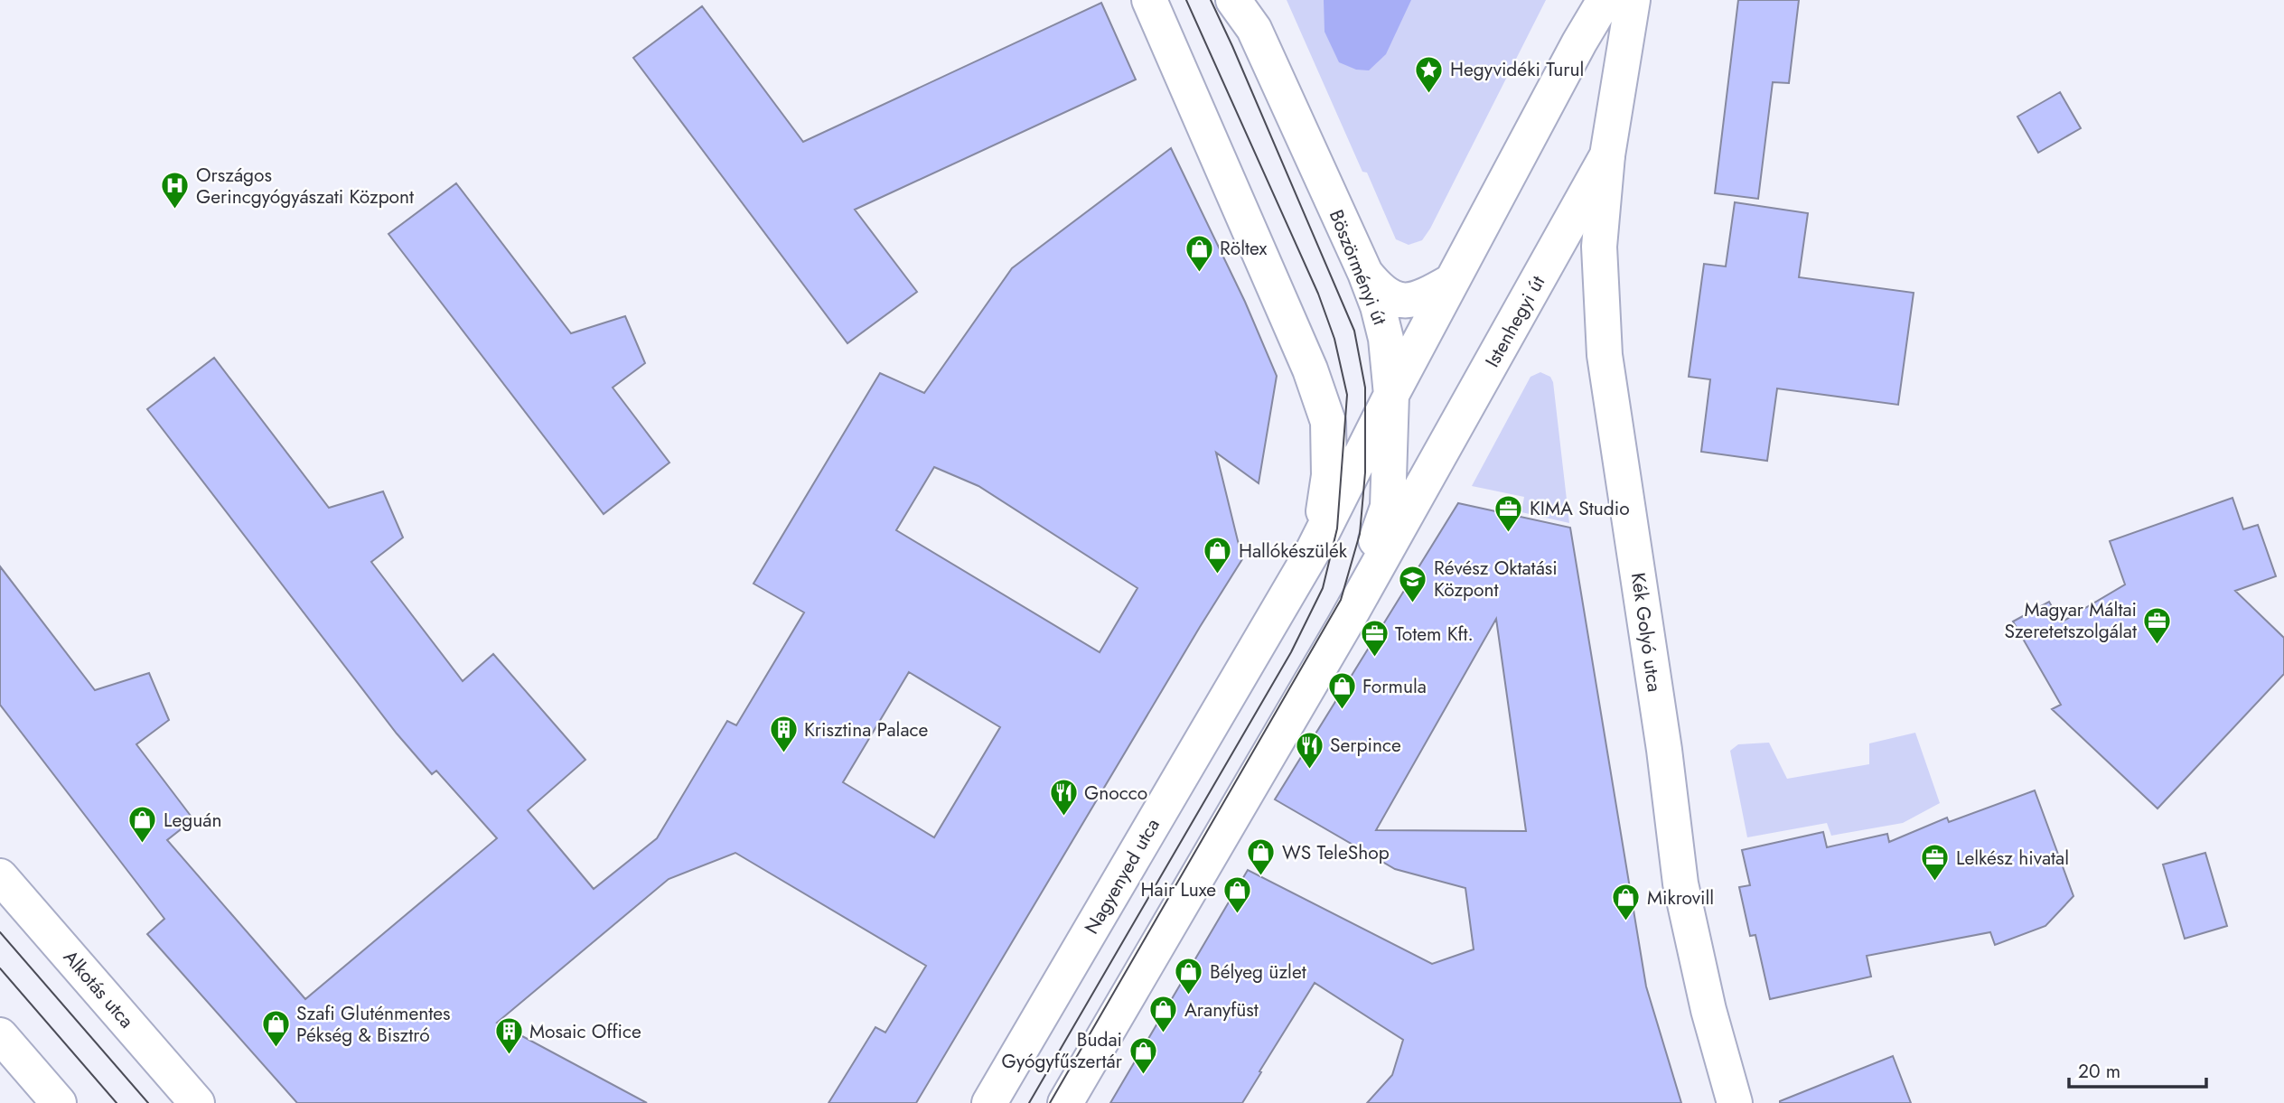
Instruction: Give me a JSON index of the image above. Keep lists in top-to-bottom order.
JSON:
{
  "streets": {
    "street": [
      "Böszörményi út",
      "Istenhegyi út",
      "Kék Golyó utca",
      "Nagyenyed utca",
      "Alkotás utca"
    ]
  },
  "crossings": [
    ["Böszörményi út", "Istenhegyi út"],
    ["Istenhegyi út", "Kék Golyó utca"]
  ],
  "places": {
    "place": ["Hegyvidéki Turul"],
    "hospital": ["Országos Gerincgyógyászati Központ"],
    "shop": [
      "Röltex",
      "Hallókészülék",
      "Formula",
      "Leguán",
      "WS TeleShop",
      "Hair Luxe",
      "Mikrovill",
      "Bélyeg üzlet",
      "Aranyfüst",
      "Szafi Gluténmentes Pékség & Bisztró",
      "Budai Gyógyfűszertár"
    ],
    "office": [
      "KIMA Studio",
      "Magyar Máltai Szeretetszolgálat",
      "Totem Kft.",
      "Lelkész hivatal"
    ],
    "school or university": ["Révész Oktatási Központ"],
    "building": ["Krisztina Palace", "Mosaic Office"],
    "restaurant": ["Serpince", "Gnocco"]
  },
  "scale_bar": "20 m"
}
